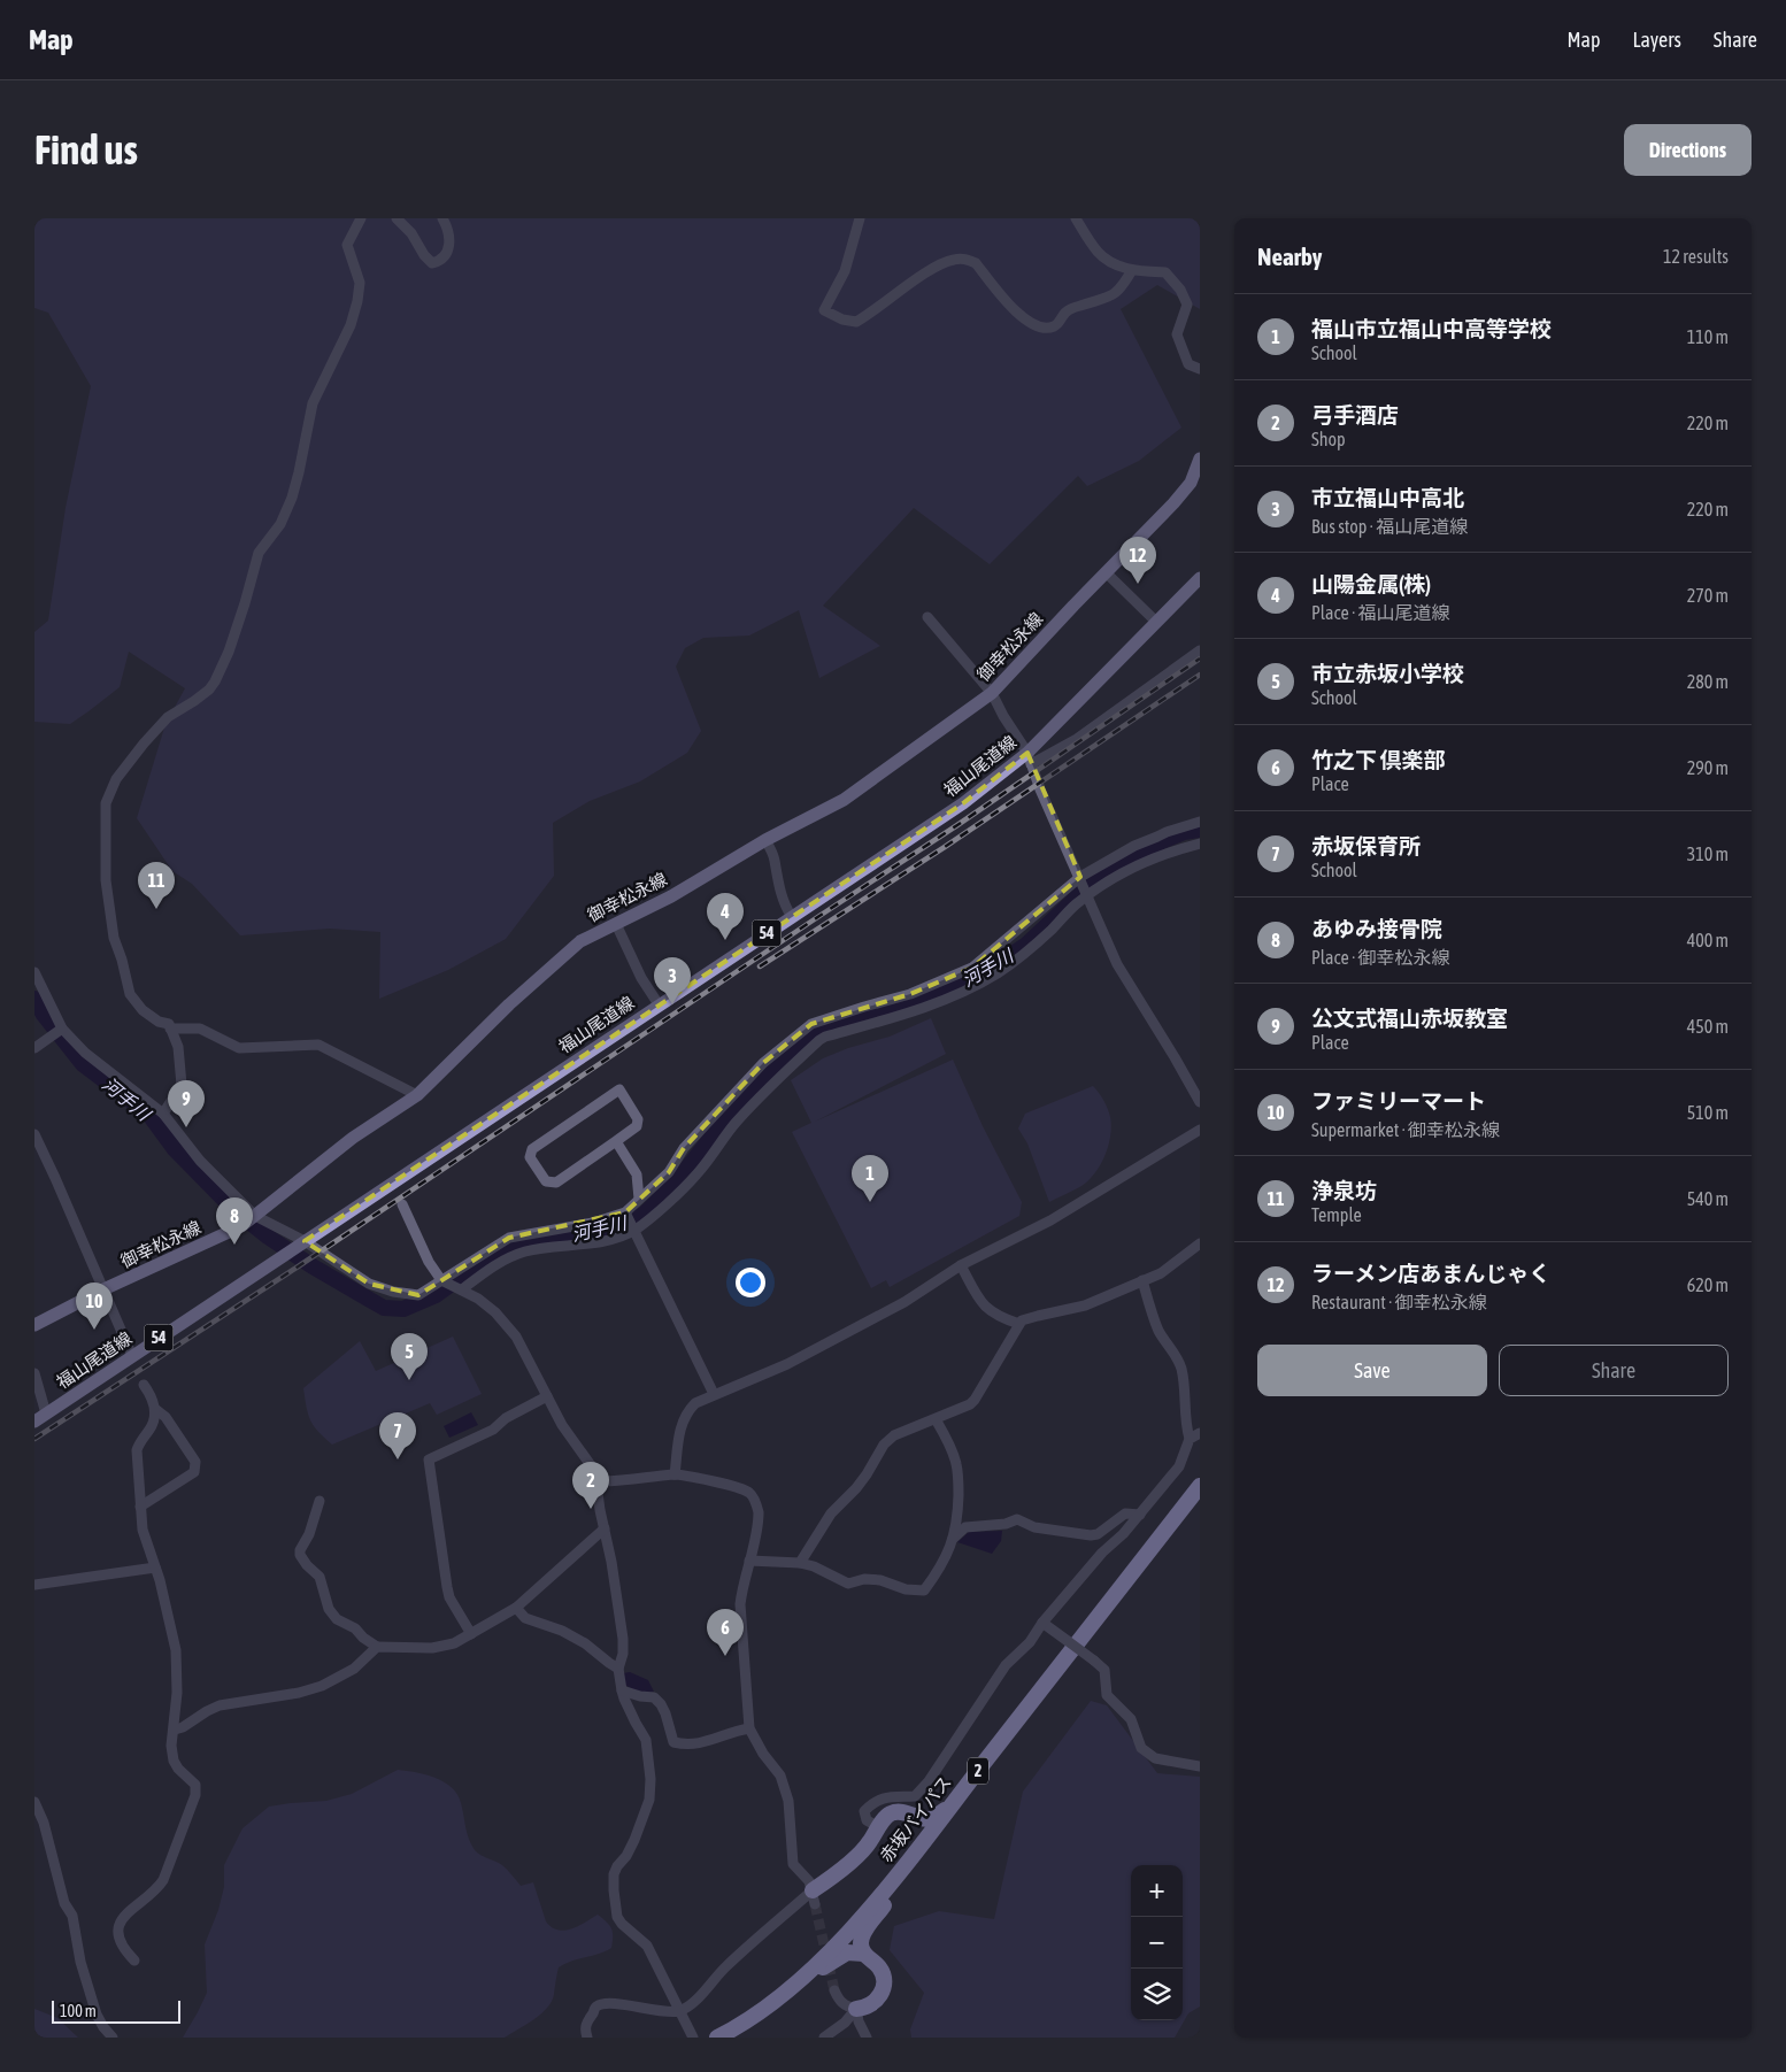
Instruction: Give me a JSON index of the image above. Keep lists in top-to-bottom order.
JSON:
{
  "streets": {
    "highway": ["2", "赤坂バイパス"],
    "main road": ["御幸松永線", "福山尾道線", "54"]
  },
  "water": ["河手川"],
  "scale_bar": "100 m",
  "page": {
    "header": "Map",
    "nav": ["Map", "Layers", "Share"],
    "buttons": [
      "Directions",
      ["Save", "Share"]
    ],
    "title": "Find us",
    "heading": ["Nearby", "12 results"],
    "list": [
      {
        "mark": "1",
        "name": "福山市立福山中高等学校",
        "note": "School",
        "value": "110 m"
      },
      {
        "mark": "2",
        "name": "弓手酒店",
        "note": "Shop",
        "value": "220 m"
      },
      {
        "mark": "3",
        "name": "市立福山中高北",
        "note": "Bus stop · 福山尾道線",
        "value": "220 m"
      },
      {
        "mark": "4",
        "name": "山陽金属(株)",
        "note": "Place · 福山尾道線",
        "value": "270 m"
      },
      {
        "mark": "5",
        "name": "市立赤坂小学校",
        "note": "School",
        "value": "280 m"
      },
      {
        "mark": "6",
        "name": "竹之下 倶楽部",
        "note": "Place",
        "value": "290 m"
      },
      {
        "mark": "7",
        "name": "赤坂保育所",
        "note": "School",
        "value": "310 m"
      },
      {
        "mark": "8",
        "name": "あゆみ接骨院",
        "note": "Place · 御幸松永線",
        "value": "400 m"
      },
      {
        "mark": "9",
        "name": "公文式福山赤坂教室",
        "note": "Place",
        "value": "450 m"
      },
      {
        "mark": "10",
        "name": "ファミリーマート",
        "note": "Supermarket · 御幸松永線",
        "value": "510 m"
      },
      {
        "mark": "11",
        "name": "浄泉坊",
        "note": "Temple",
        "value": "540 m"
      },
      {
        "mark": "12",
        "name": "ラーメン店あまんじゃく",
        "note": "Restaurant · 御幸松永線",
        "value": "620 m"
      }
    ],
    "pins": [
      "12",
      "11",
      "4",
      "3",
      "9",
      "1",
      "8",
      "10",
      "5",
      "7",
      "2",
      "6"
    ],
    "map_buttons": ["+", "−"],
    "scale": "100 m"
  }
}
